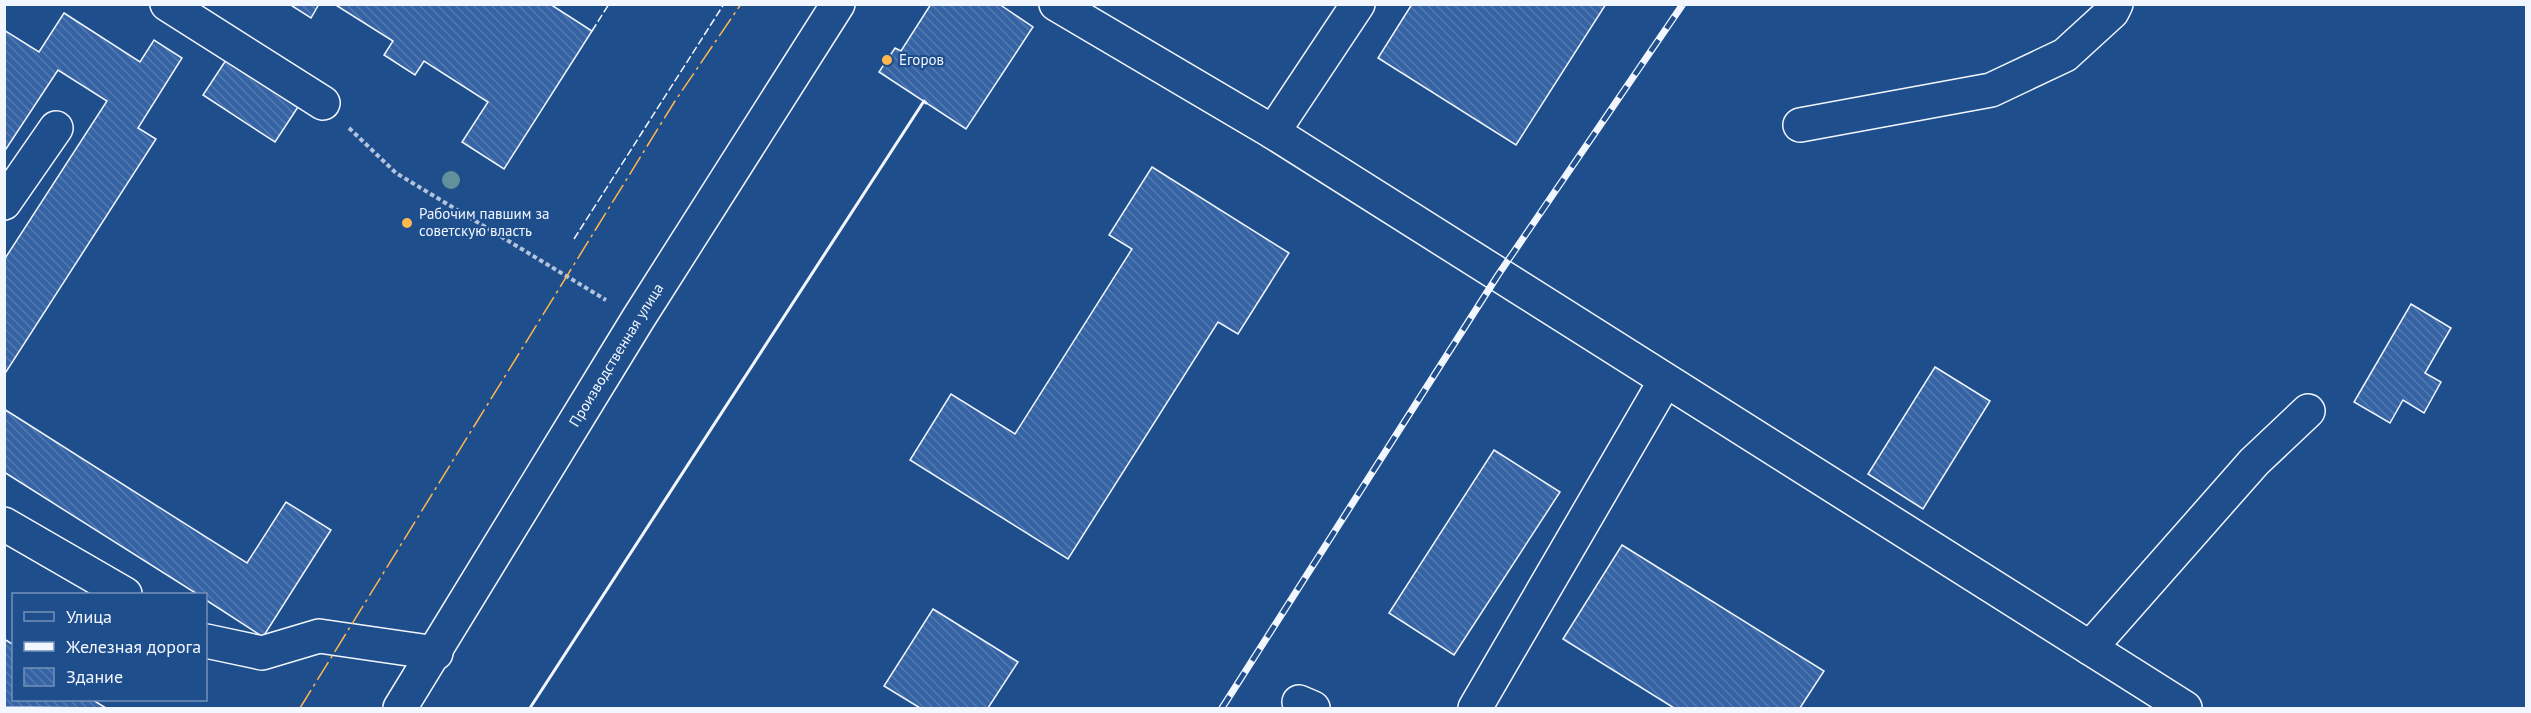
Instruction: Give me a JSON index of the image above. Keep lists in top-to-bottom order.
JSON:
{
  "streets": {
    "street": ["Производственная улица"]
  },
  "places": ["Егоров", "Рабочим павшим за советскую власть"],
  "legend": ["Улица", "Железная дорога", "Здание"]
}
